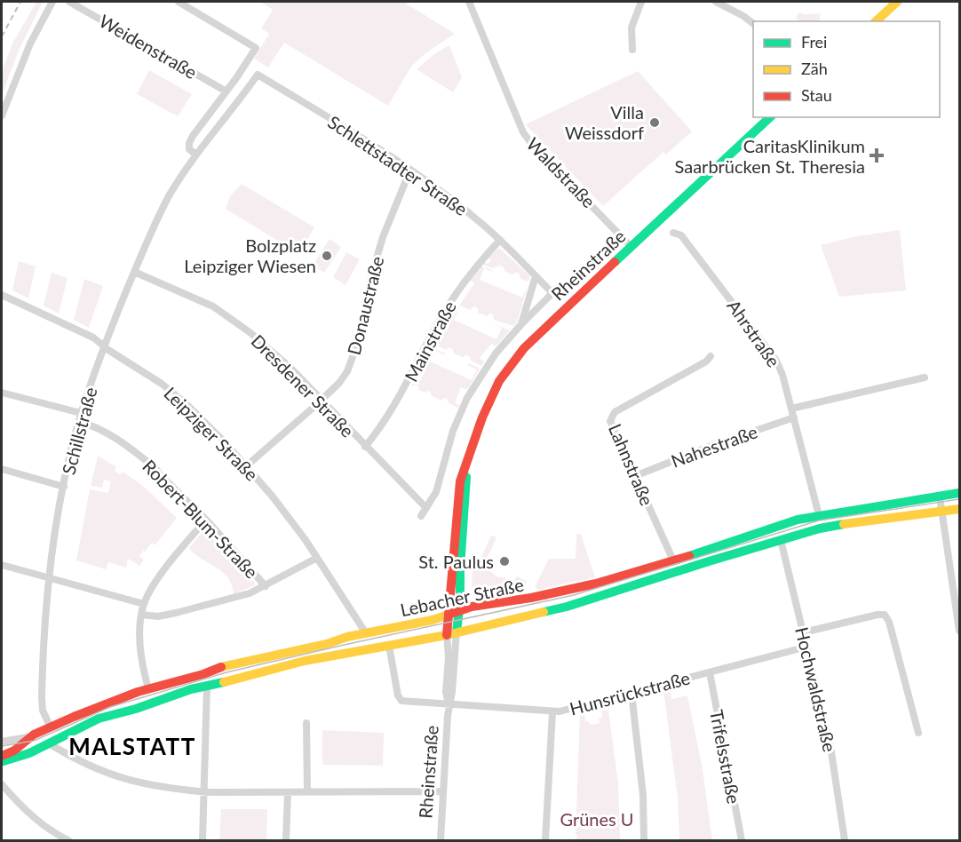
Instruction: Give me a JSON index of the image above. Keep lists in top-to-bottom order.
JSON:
{
  "streets": {
    "main road": ["Rheinstraße", "Lebacher Straße"],
    "street": [
      "Weidenstraße",
      "Schlettstadter Straße",
      "Waldstraße",
      "Donaustraße",
      "Ahrstraße",
      "Mainstraße",
      "Dresdener Straße",
      "Schillstraße",
      "Leipziger Straße",
      "Nahestraße",
      "Lahnstraße",
      "Robert-Blum-Straße",
      "Hochwaldstraße",
      "Hunsrückstraße",
      "Trifelsstraße"
    ]
  },
  "crossings": [
    ["Schlettstadter Straße", "Donaustraße"],
    ["Schlettstadter Straße", "Mainstraße"],
    ["Schlettstadter Straße", "Schillstraße"],
    ["Waldstraße", "Rheinstraße"],
    ["Rheinstraße", "Lebacher Straße"],
    ["Rheinstraße", "Hunsrückstraße"],
    ["Donaustraße", "Dresdener Straße"],
    ["Donaustraße", "Leipziger Straße"],
    ["Ahrstraße", "Nahestraße"],
    ["Ahrstraße", "Lebacher Straße"],
    ["Mainstraße", "Dresdener Straße"],
    ["Dresdener Straße", "Schillstraße"],
    ["Schillstraße", "Leipziger Straße"],
    ["Schillstraße", "Robert-Blum-Straße"],
    ["Schillstraße", "Lebacher Straße"],
    ["Leipziger Straße", "Lebacher Straße"],
    ["Nahestraße", "Lahnstraße"],
    ["Lahnstraße", "Lebacher Straße"],
    ["Lebacher Straße", "Hochwaldstraße"],
    ["Hochwaldstraße", "Hunsrückstraße"],
    ["Hunsrückstraße", "Trifelsstraße"]
  ],
  "districts": ["MALSTATT"],
  "parks": ["Grünes U"],
  "places": {
    "other": ["Villa Weissdorf", "Bolzplatz Leipziger Wiesen", "St. Paulus"],
    "health": ["CaritasKlinikum Saarbrücken St. Theresia"]
  },
  "legend": ["Frei", "Zäh", "Stau"]
}
